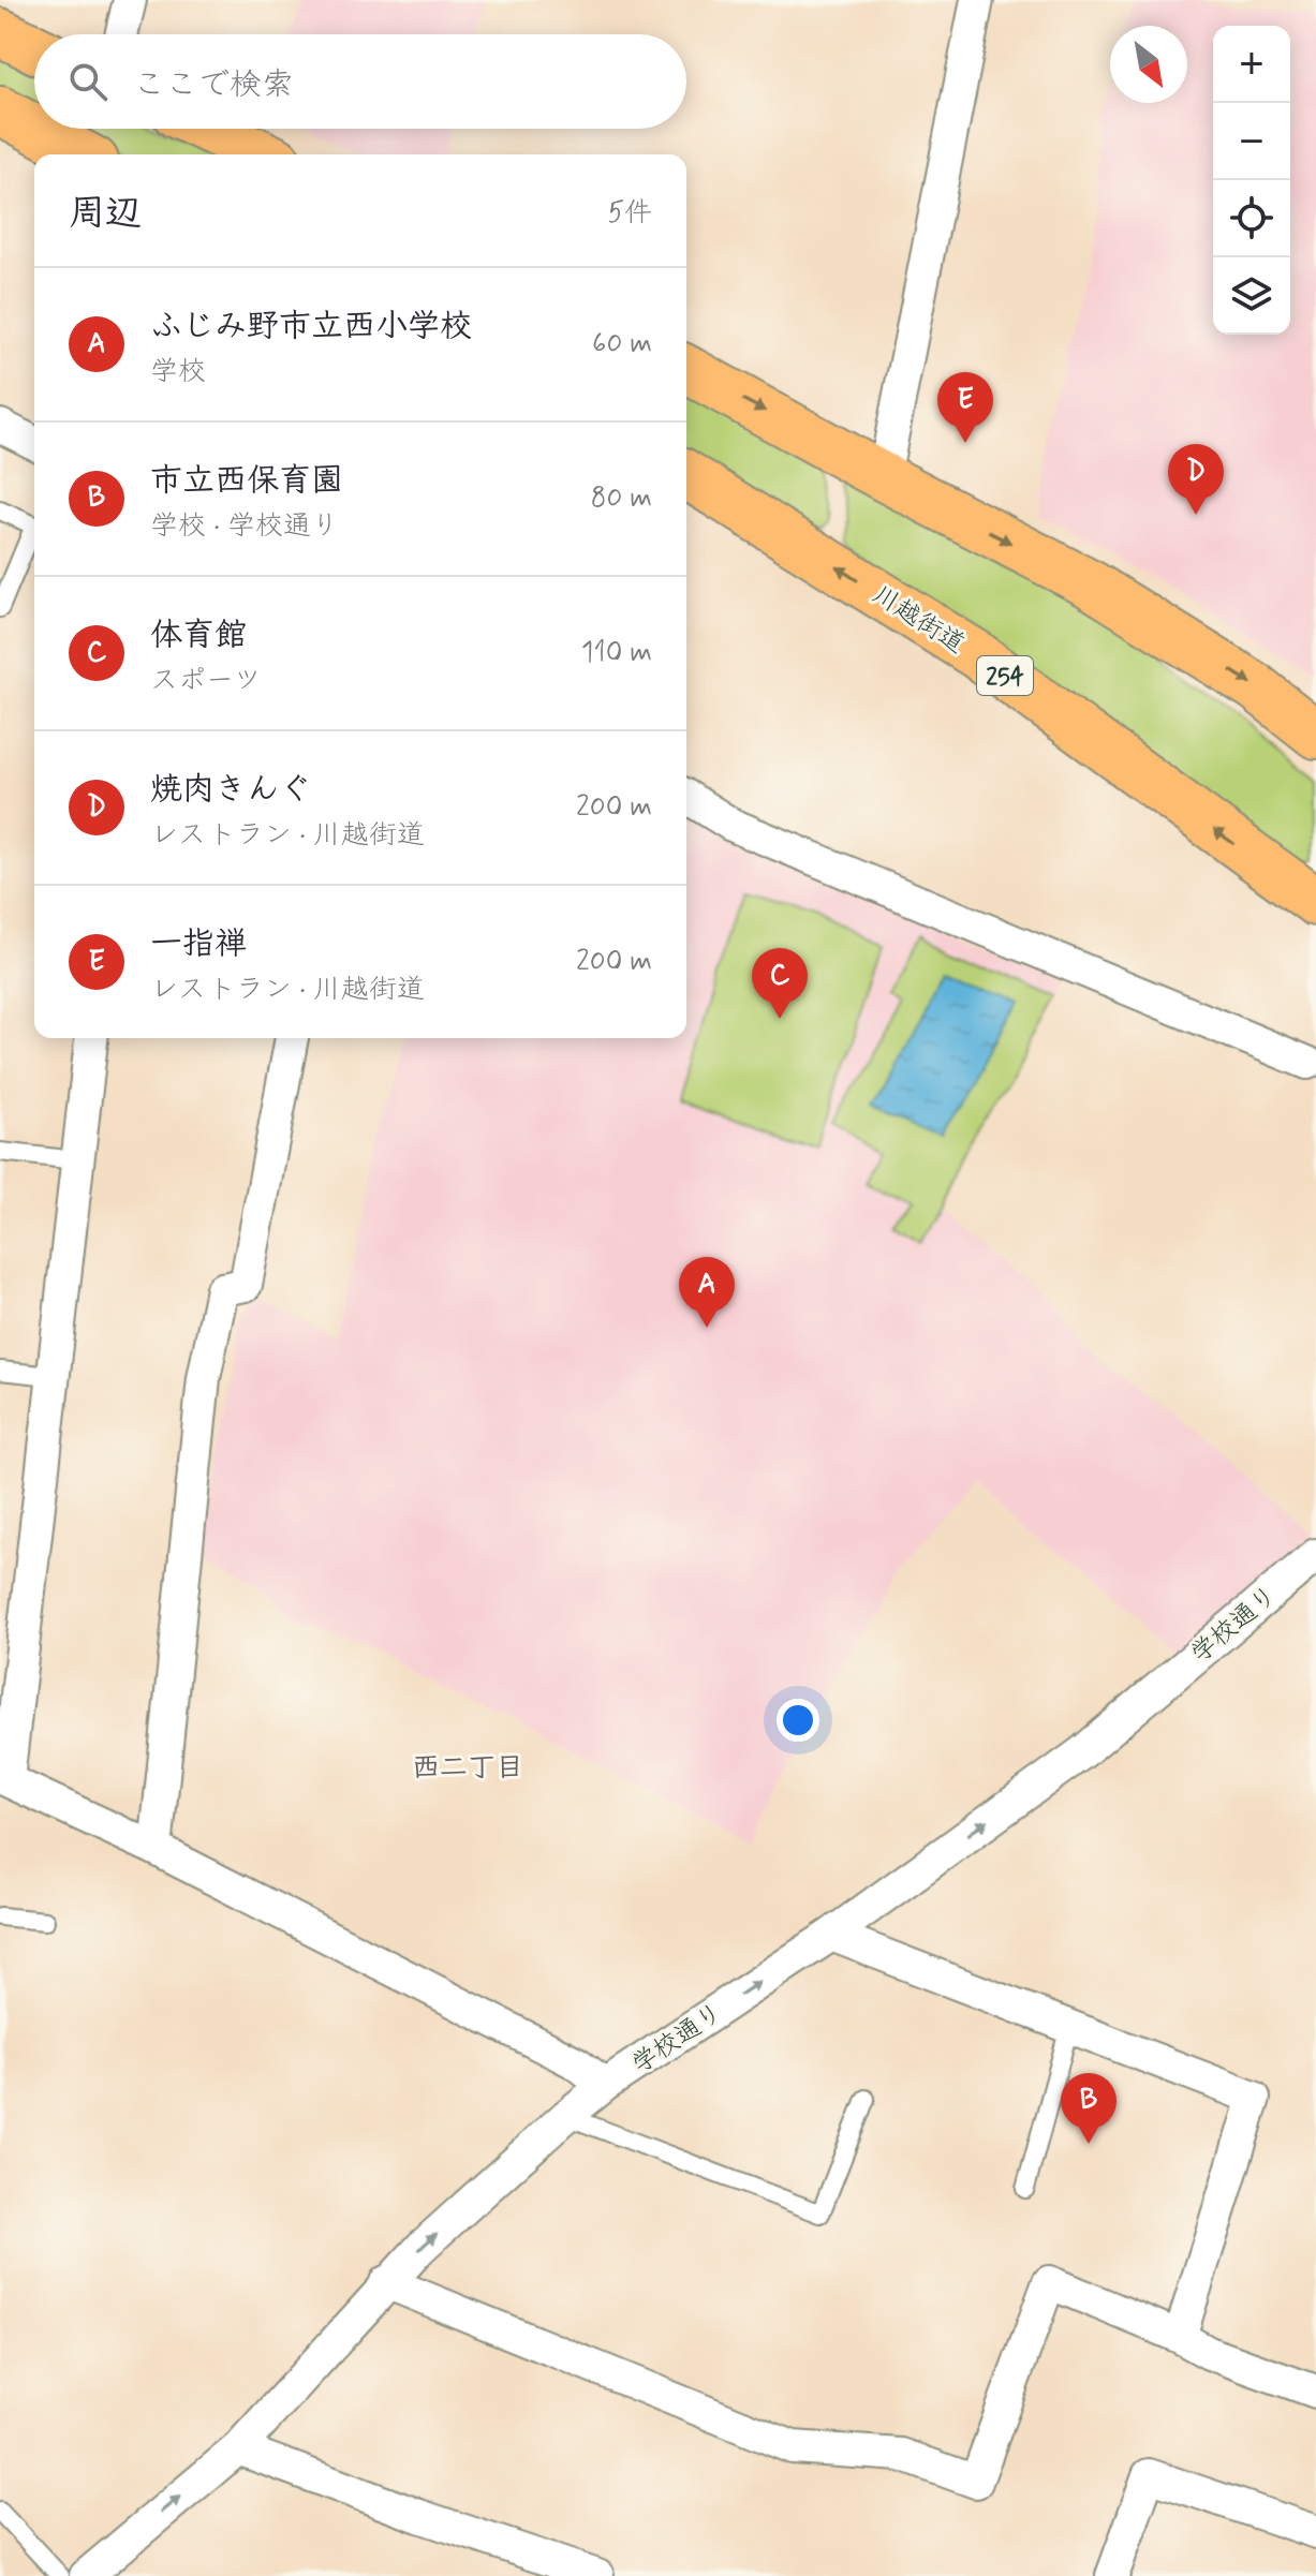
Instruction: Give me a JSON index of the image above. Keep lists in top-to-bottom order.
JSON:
{
  "streets": {
    "highway": ["川越街道", "254"],
    "street": ["学校通り"]
  },
  "one_way": ["学校通り"],
  "districts": ["西二丁目"],
  "north": "bottom right",
  "page": {
    "map_buttons": ["+", "−"],
    "search": "ここで検索",
    "heading": ["周辺", "5件"],
    "list": [
      {
        "mark": "A",
        "name": "ふじみ野市立西小学校",
        "note": "学校",
        "value": "60 m"
      },
      {
        "mark": "B",
        "name": "市立西保育園",
        "note": "学校 · 学校通り",
        "value": "80 m"
      },
      {
        "mark": "C",
        "name": "体育館",
        "note": "スポーツ",
        "value": "110 m"
      },
      {
        "mark": "D",
        "name": "焼肉きんぐ",
        "note": "レストラン · 川越街道",
        "value": "200 m"
      },
      {
        "mark": "E",
        "name": "一指禅",
        "note": "レストラン · 川越街道",
        "value": "200 m"
      }
    ],
    "pins": [
      "E",
      "D",
      "C",
      "A",
      "B"
    ]
  }
}
